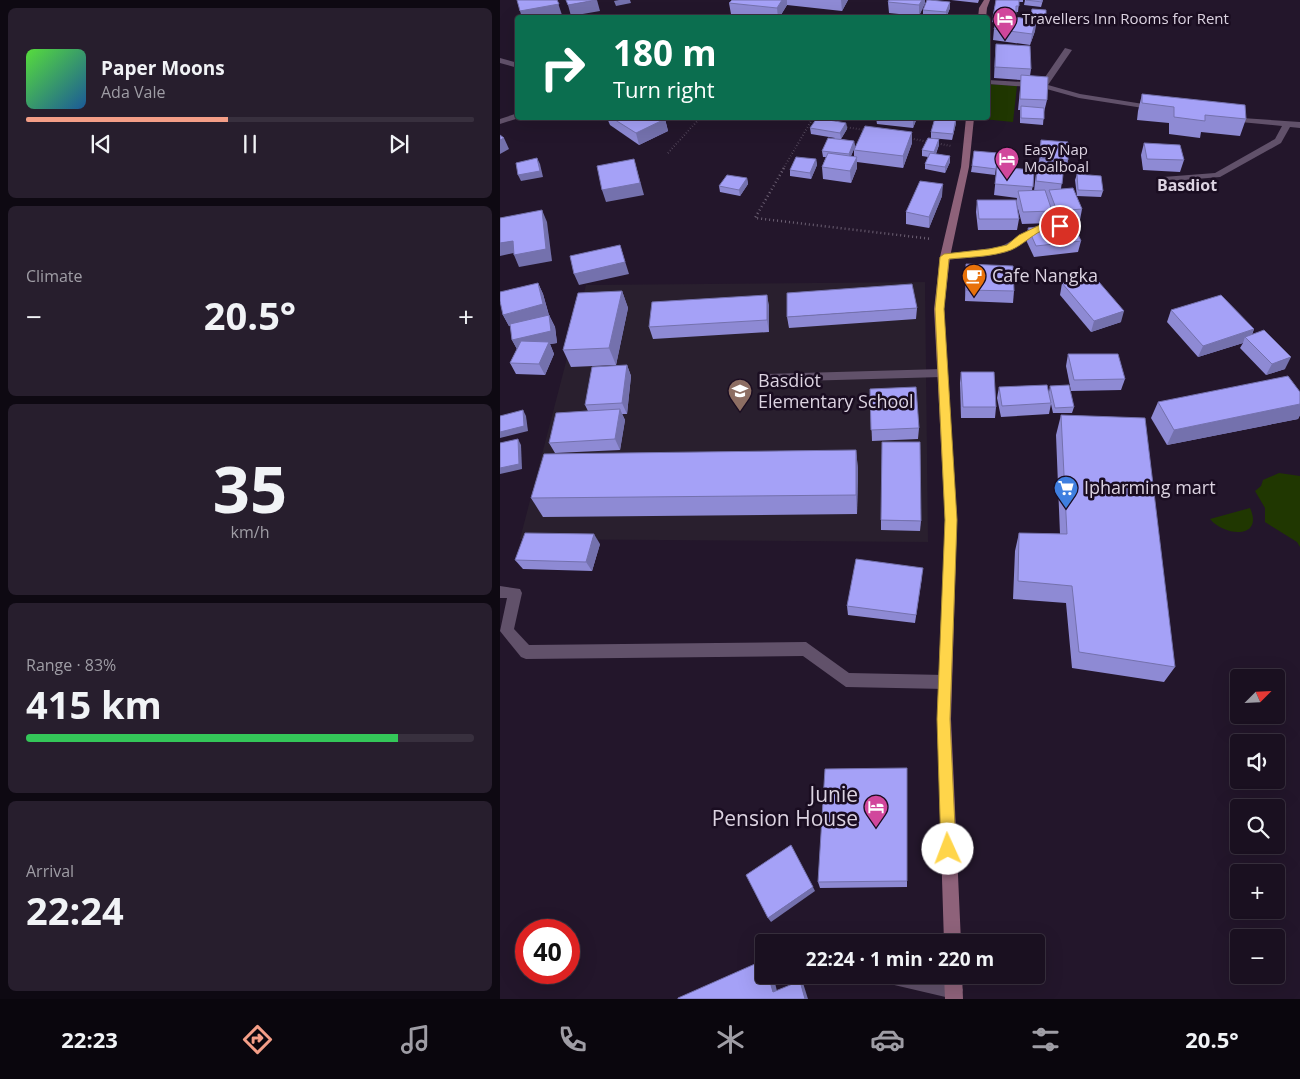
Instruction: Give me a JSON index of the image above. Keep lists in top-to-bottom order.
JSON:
{
  "districts": ["Basdiot"],
  "places": {
    "hotel": ["Travellers Inn Rooms for Rent", "Easy Nap Moalboal", "Junie Pension House"],
    "cafe": ["Cafe Nangka"],
    "school or university": ["Basdiot Elementary School"],
    "supermarket": ["Ipharming mart"]
  },
  "north": "top right",
  "page": {
    "turn": ["180 m", "Turn right"],
    "song": ["Paper Moons", "Ada Vale"],
    "tile": [
      "Climate",
      ["35", "km/h"],
      ["Range · 83%", "415 km"],
      ["Arrival", "22:24"]
    ],
    "heat": ["−", "20.5°", "+"],
    "map_buttons": ["+", "−"],
    "limit": "40",
    "trip": "22:24 · 1 min · 220 m",
    "tabs": ["22:23", "20.5°"]
  }
}
